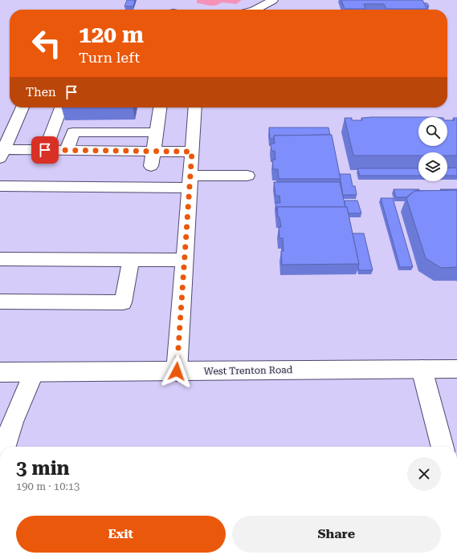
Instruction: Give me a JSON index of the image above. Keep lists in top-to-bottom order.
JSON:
{
  "streets": {
    "street": ["West Trenton Road"]
  },
  "page": {
    "turn": ["120 m", "Turn left"],
    "then": "Then",
    "heading": ["3 min", "190 m · 10:13"],
    "buttons": ["Exit", "Share"]
  }
}
